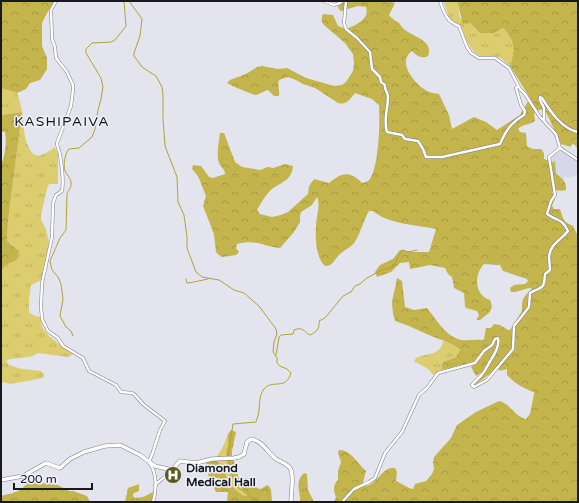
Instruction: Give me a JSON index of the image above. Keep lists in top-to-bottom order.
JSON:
{
  "districts": ["KASHIPAIVA"],
  "places": {
    "hospital": ["Diamond Medical Hall"]
  },
  "scale_bar": "200 m"
}
